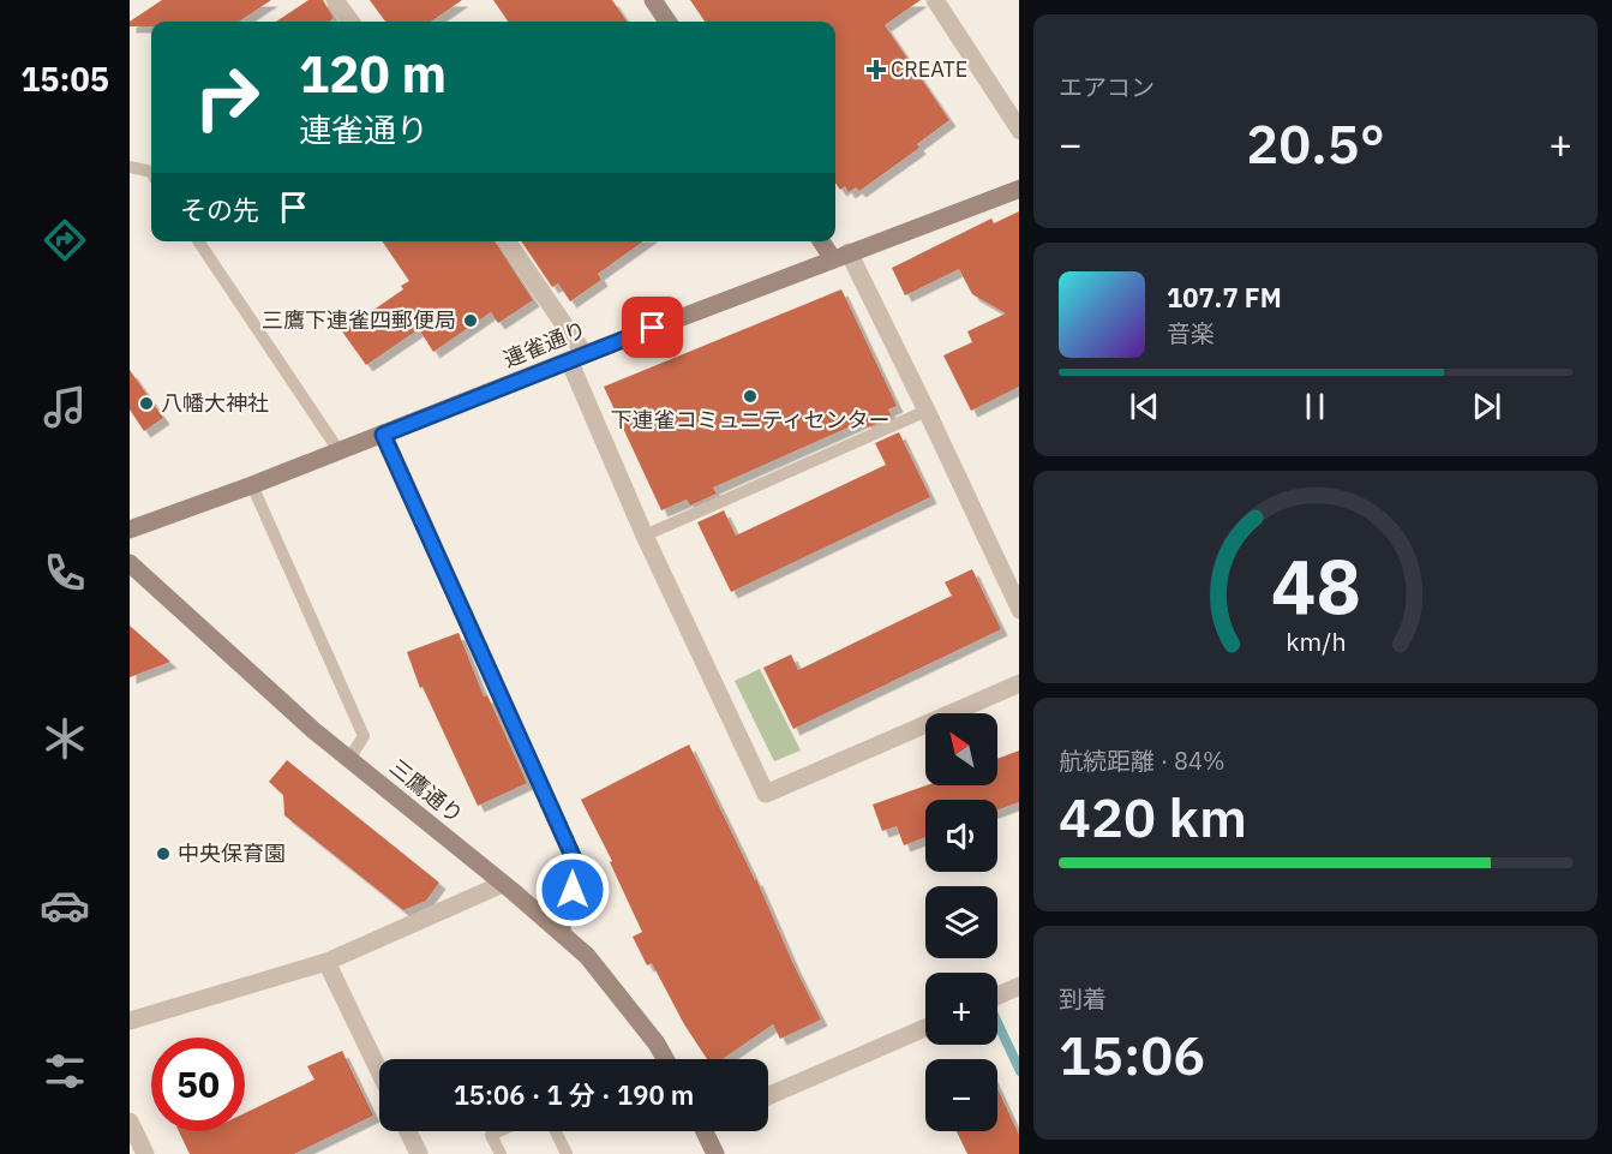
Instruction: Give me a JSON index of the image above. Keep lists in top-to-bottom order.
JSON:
{
  "streets": {
    "main road": ["連雀通り", "三鷹通り"]
  },
  "places": {
    "health": ["CREATE"],
    "other": [
      "三鷹下連雀四郵便局",
      "下連雀コミュニティセンター",
      "八幡大神社",
      "中央保育園"
    ]
  },
  "north": "top left",
  "page": {
    "tabs": "15:05",
    "tile": [
      "エアコン",
      ["航続距離 · 84%", "420 km"],
      ["到着", "15:06"]
    ],
    "turn": ["120 m", "連雀通り"],
    "heat": ["−", "20.5°", "+"],
    "then": "その先",
    "song": ["107.7 FM", "音楽"],
    "map_buttons": ["+", "−"],
    "limit": "50",
    "trip": "15:06 · 1 分 · 190 m",
    "gauge": ["48", "km/h"]
  }
}
